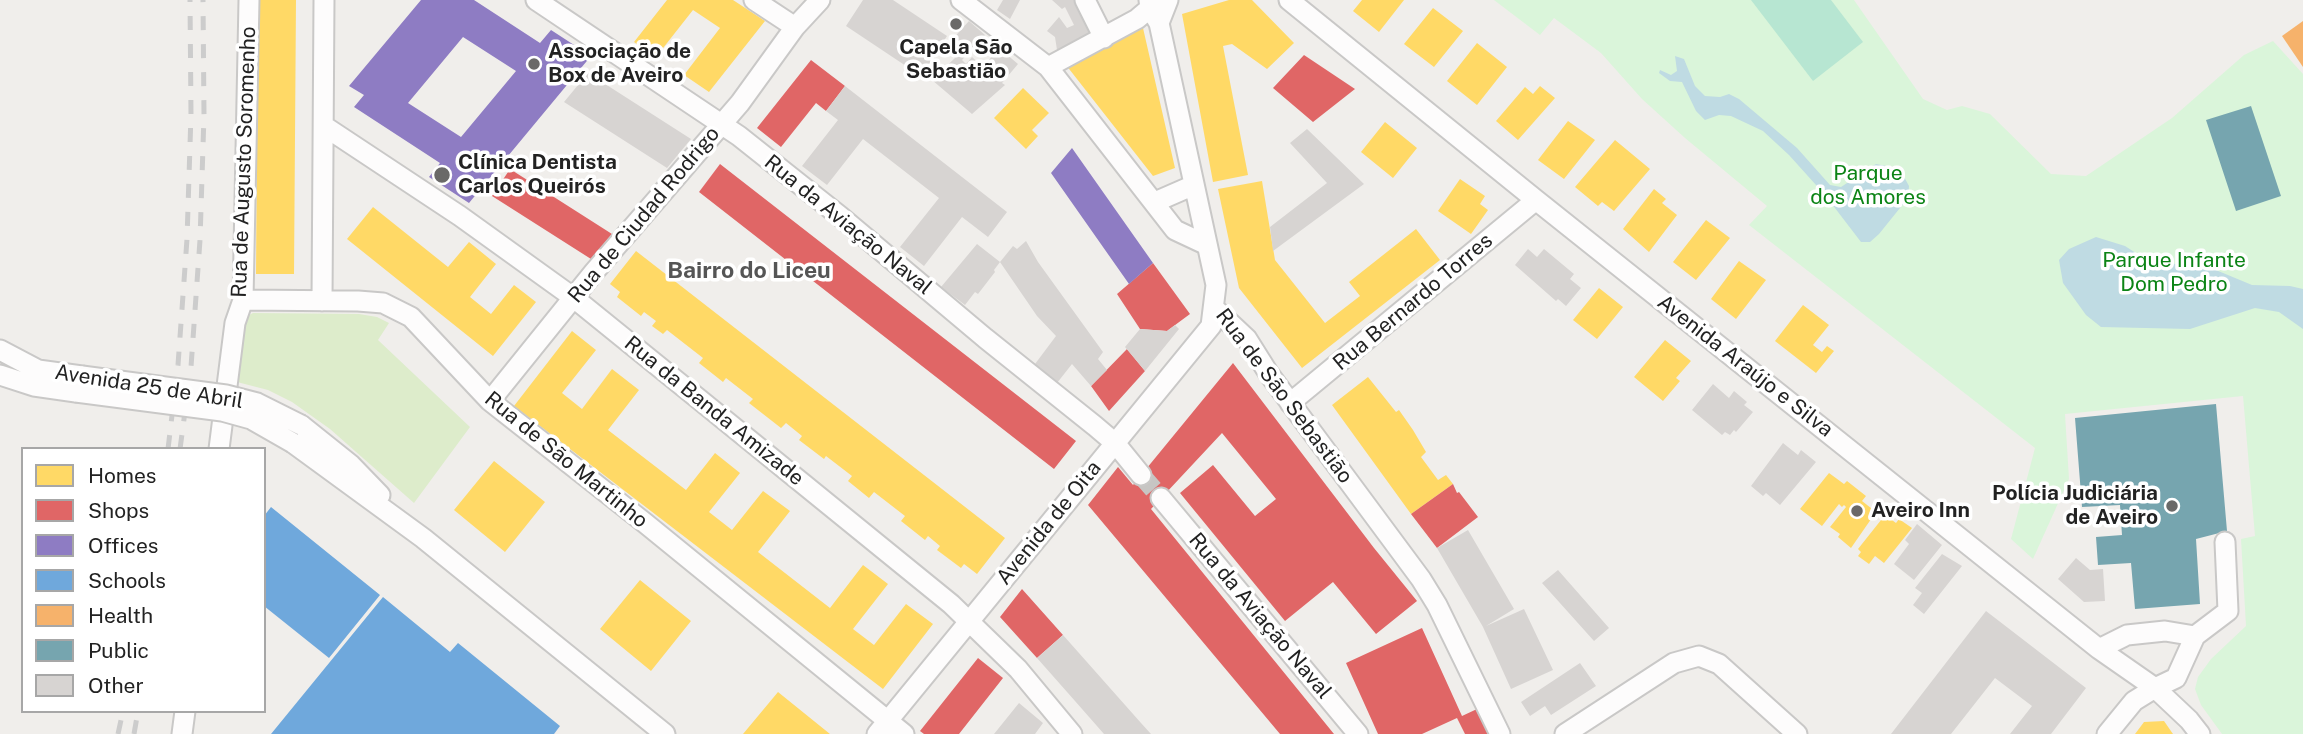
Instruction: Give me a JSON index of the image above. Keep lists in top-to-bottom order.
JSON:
{
  "streets": {
    "street": [
      "Rua de Augusto Soromenho",
      "Rua de Ciudad Rodrigo",
      "Rua da Aviação Naval",
      "Rua Bernardo Torres",
      "Avenida Araújo e Silva",
      "Avenida 25 de Abril",
      "Rua de São Sebastião",
      "Rua da Banda Amizade",
      "Rua de São Martinho",
      "Avenida de Oita"
    ]
  },
  "crossings": [
    ["Rua de Augusto Soromenho", "Rua de São Martinho"],
    ["Rua de Ciudad Rodrigo", "Rua da Aviação Naval"],
    ["Rua de Ciudad Rodrigo", "Rua da Banda Amizade"],
    ["Rua de Ciudad Rodrigo", "Rua de São Martinho"],
    ["Rua da Aviação Naval", "Avenida de Oita"],
    ["Rua Bernardo Torres", "Avenida Araújo e Silva"],
    ["Rua Bernardo Torres", "Rua de São Sebastião"],
    ["Rua de São Sebastião", "Avenida de Oita"],
    ["Rua da Banda Amizade", "Avenida de Oita"],
    ["Rua de São Martinho", "Avenida de Oita"]
  ],
  "districts": ["Bairro do Liceu"],
  "parks": ["Parque dos Amores", "Parque Infante Dom Pedro"],
  "places": [
    "Capela São Sebastião",
    "Associação de Box de Aveiro",
    "Clínica Dentista Carlos Queirós",
    "Polícia Judiciária de Aveiro",
    "Aveiro Inn"
  ],
  "legend": [
    "Homes",
    "Shops",
    "Offices",
    "Schools",
    "Health",
    "Public",
    "Other"
  ]
}
